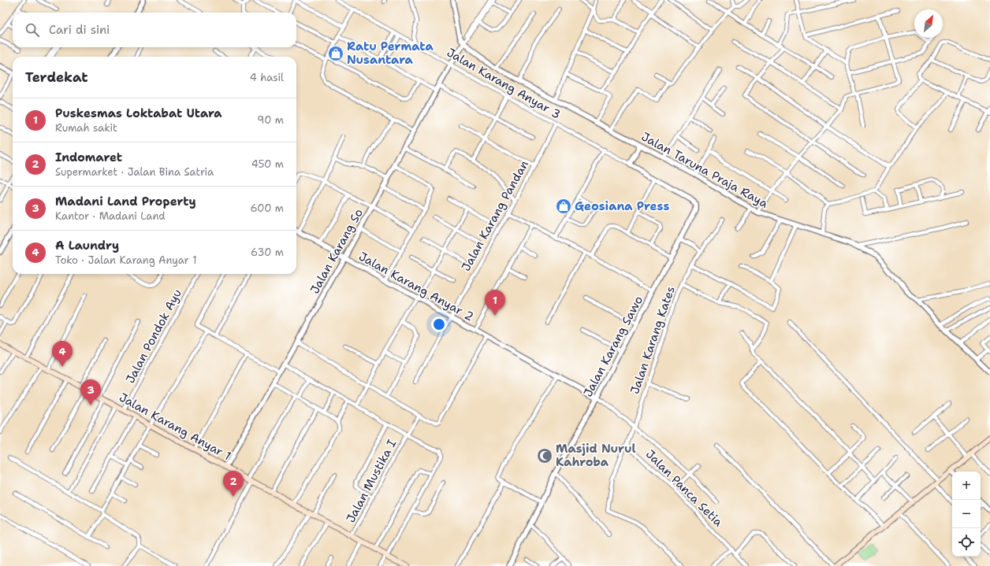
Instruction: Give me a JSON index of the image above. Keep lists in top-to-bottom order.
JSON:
{
  "streets": {
    "main road": ["Jalan Karang Anyar 1"],
    "street": [
      "Jalan Karang Anyar 3",
      "Jalan Taruna Praja Raya",
      "Jalan Karang Pandan",
      "Jalan Karang So",
      "Jalan Karang Anyar 2",
      "Jalan Pondok Ayu",
      "Jalan Karang Kates",
      "Jalan Karang Sawo",
      "Jalan Mustika I",
      "Jalan Panca Setia"
    ]
  },
  "crossings": [
    ["Jalan Karang Anyar 3", "Jalan Karang Pandan"],
    ["Jalan Karang Anyar 3", "Jalan Karang So"],
    ["Jalan Karang Anyar 3", "Jalan Karang Sawo"],
    ["Jalan Taruna Praja Raya", "Jalan Karang So"],
    ["Jalan Karang Pandan", "Jalan Karang Anyar 2"],
    ["Jalan Karang So", "Jalan Karang Anyar 2"],
    ["Jalan Karang So", "Jalan Karang Anyar 1"],
    ["Jalan Karang Anyar 2", "Jalan Karang Sawo"],
    ["Jalan Pondok Ayu", "Jalan Karang Anyar 1"],
    ["Jalan Karang Anyar 1", "Jalan Mustika I"]
  ],
  "places": {
    "shop": ["Ratu Permata Nusantara", "Geosiana Press"],
    "mosque": ["Masjid Nurul Kahroba"]
  },
  "north": "top right",
  "page": {
    "search": "Cari di sini",
    "heading": ["Terdekat", "4 hasil"],
    "list": [
      {
        "mark": "1",
        "name": "Puskesmas Loktabat Utara",
        "note": "Rumah sakit",
        "value": "90 m"
      },
      {
        "mark": "2",
        "name": "Indomaret",
        "note": "Supermarket · Jalan Bina Satria",
        "value": "450 m"
      },
      {
        "mark": "3",
        "name": "Madani Land Property",
        "note": "Kantor · Madani Land",
        "value": "600 m"
      },
      {
        "mark": "4",
        "name": "A Laundry",
        "note": "Toko · Jalan Karang Anyar 1",
        "value": "630 m"
      }
    ],
    "pins": [
      "1",
      "4",
      "3",
      "2"
    ],
    "map_buttons": ["+", "−"]
  }
}
